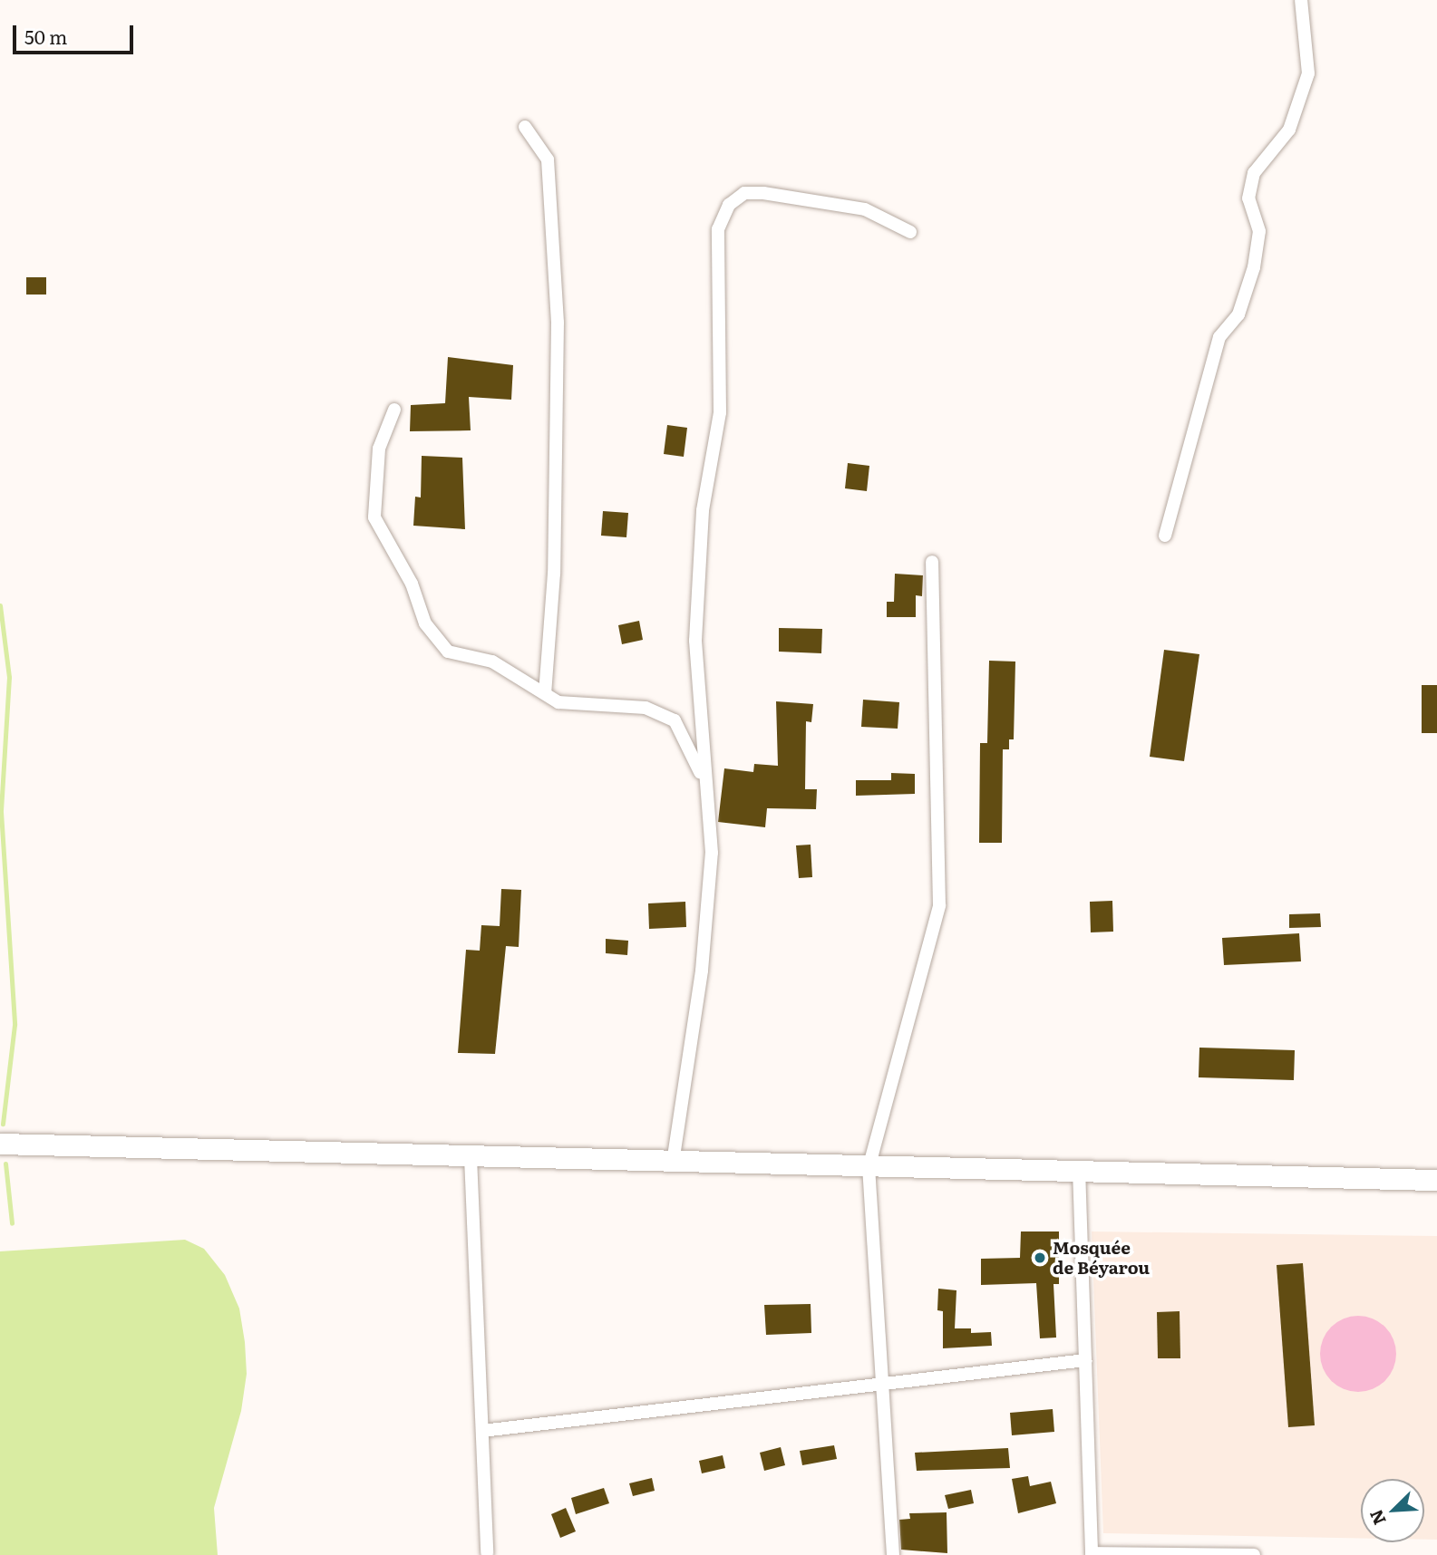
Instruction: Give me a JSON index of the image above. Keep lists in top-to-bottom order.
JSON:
{
  "places": ["Mosquée de Béyarou"],
  "scale_bar": "50 m",
  "north": "bottom left"
}
